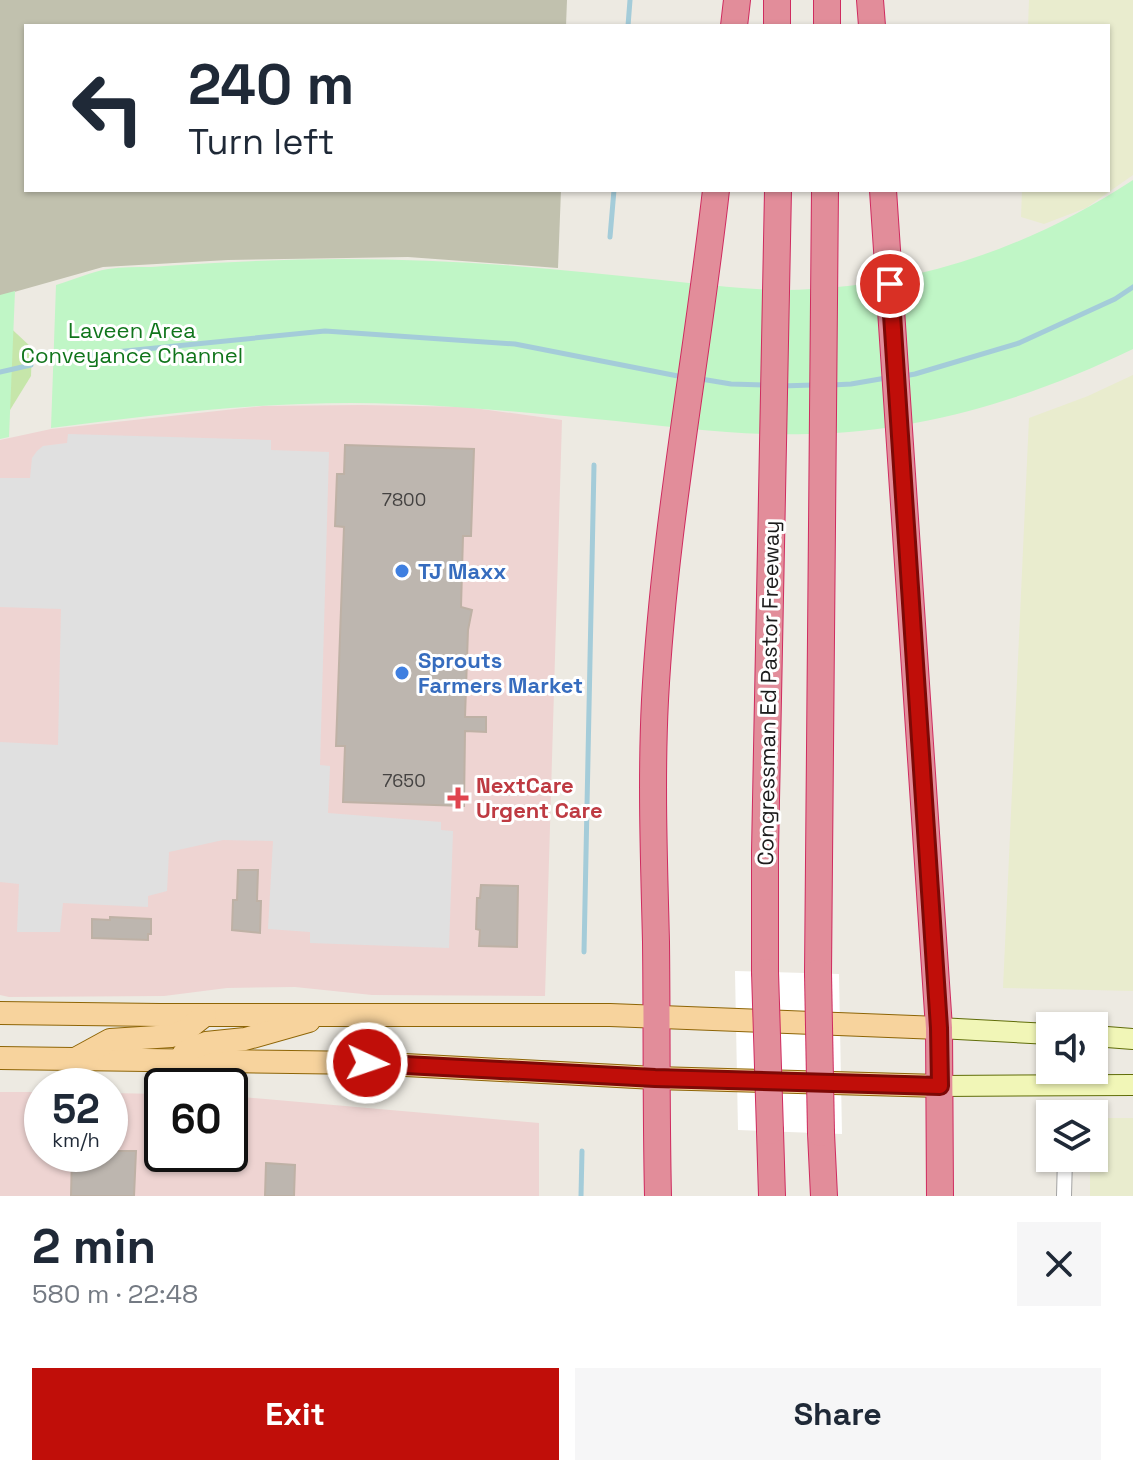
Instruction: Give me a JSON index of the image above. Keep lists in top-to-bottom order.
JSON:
{
  "streets": {
    "highway": ["Congressman Ed Pastor Freeway"]
  },
  "parks": ["Laveen Area Conveyance Channel"],
  "places": {
    "other": ["TJ Maxx", "Sprouts Farmers Market"],
    "health": ["NextCare Urgent Care"]
  },
  "house_numbers": ["7800", "7650"],
  "page": {
    "turn": ["240 m", "Turn left"],
    "speed": "52 km/h",
    "limit": "60",
    "heading": ["2 min", "580 m · 22:48"],
    "buttons": ["Exit", "Share"]
  }
}
